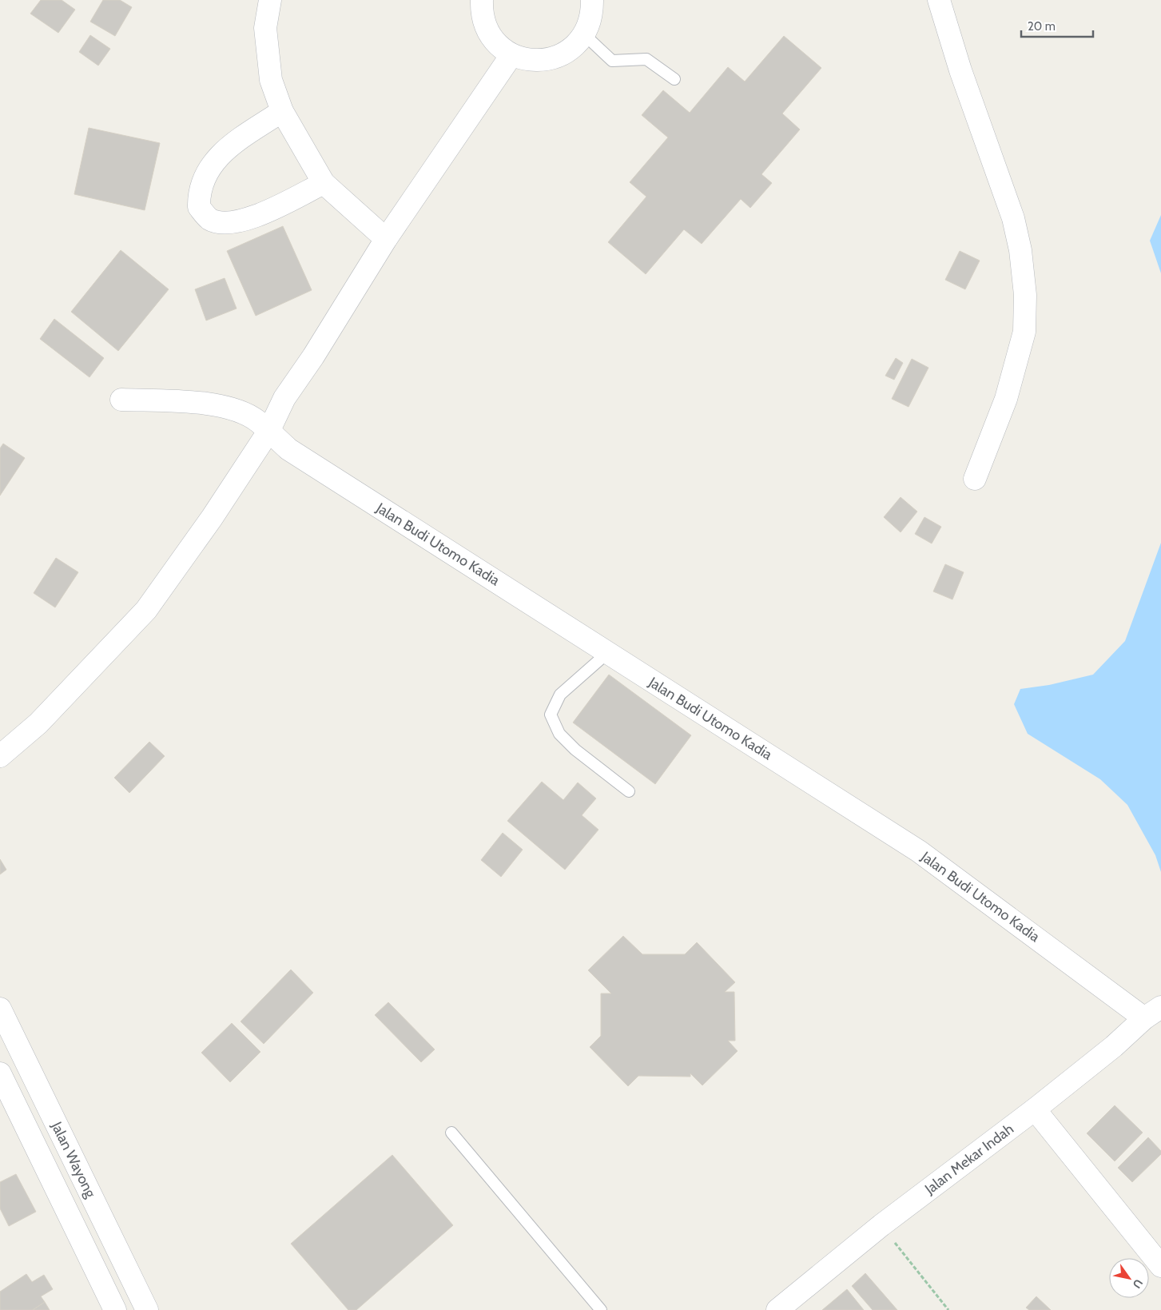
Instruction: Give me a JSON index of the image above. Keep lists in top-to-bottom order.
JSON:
{
  "streets": {
    "street": ["Jalan Budi Utomo Kadia", "Jalan Mekar Indah", "Jalan Wayong"]
  },
  "crossings": [
    ["Jalan Budi Utomo Kadia", "Jalan Mekar Indah"]
  ],
  "scale_bar": "20 m",
  "north": "bottom right"
}
